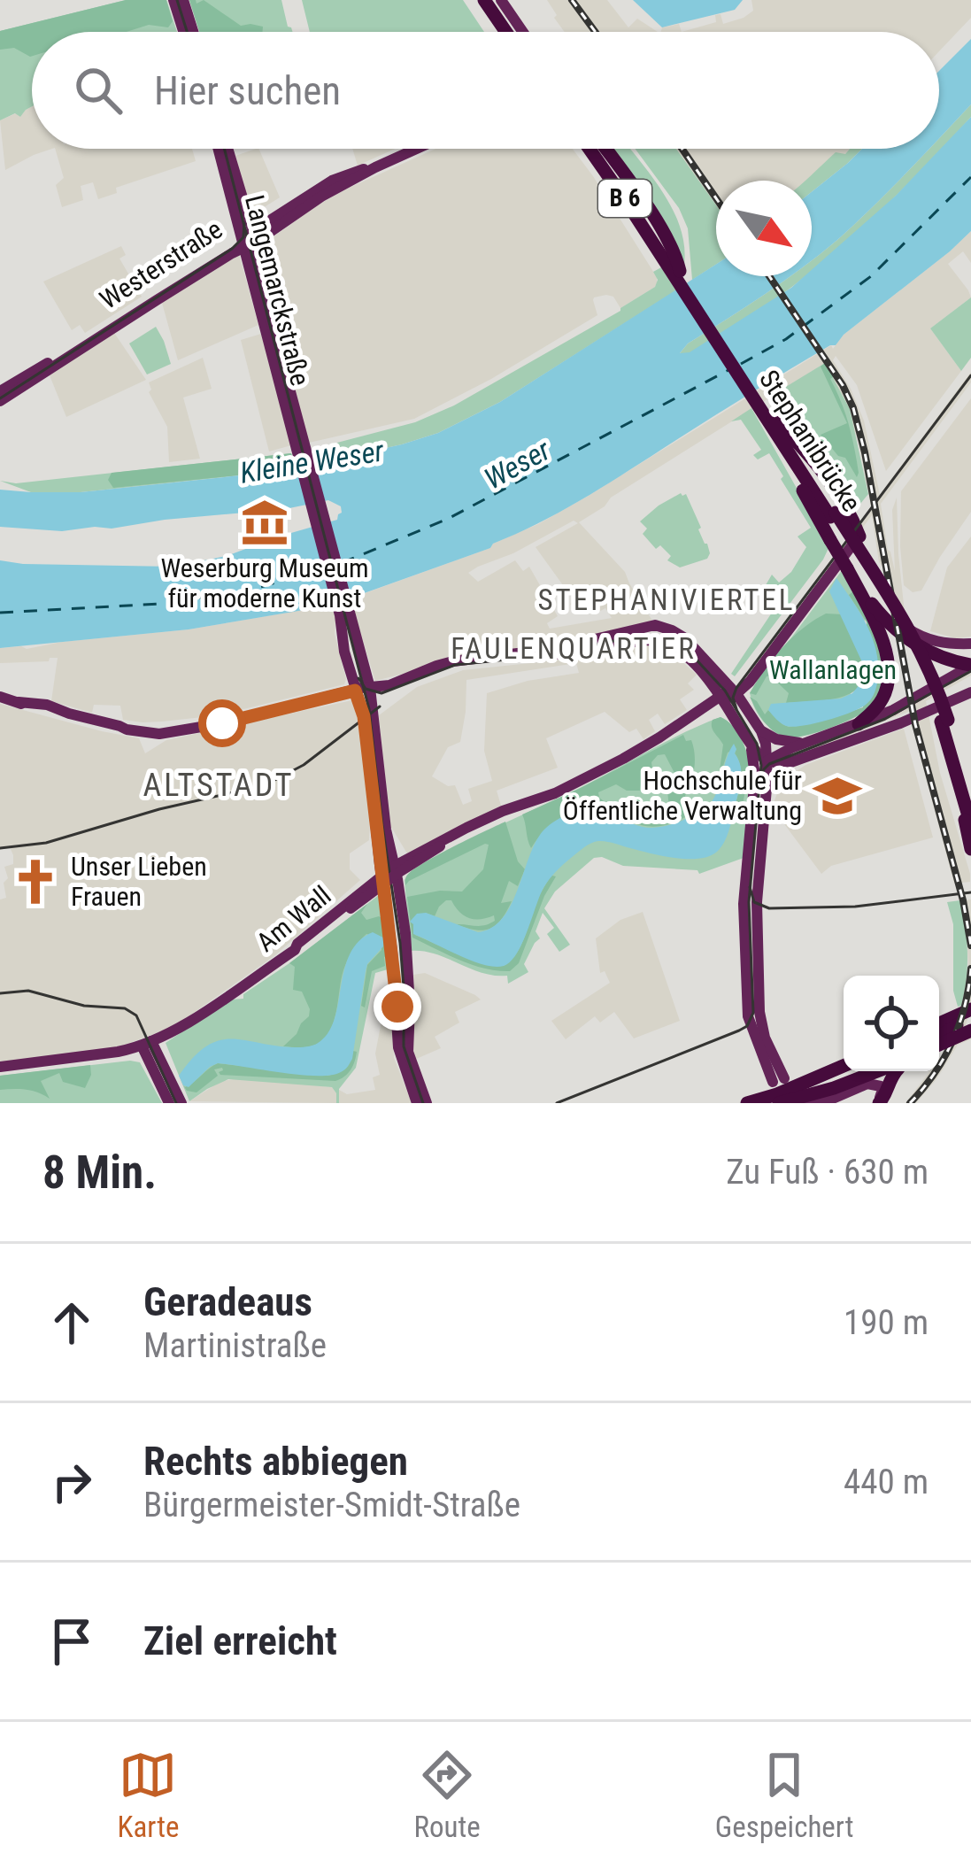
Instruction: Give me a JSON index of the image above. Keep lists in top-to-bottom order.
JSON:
{
  "streets": {
    "highway": ["B 6", "Stephanibrücke"],
    "main road": ["Westerstraße", "Langemarckstraße", "Am Wall"]
  },
  "crossings": [
    ["B 6", "Stephanibrücke"],
    ["Westerstraße", "Langemarckstraße"]
  ],
  "districts": ["STEPHANIVIERTEL", "FAULENQUARTIER", "ALTSTADT"],
  "water": ["Kleine Weser", "Weser"],
  "parks": ["Wallanlagen"],
  "places": {
    "museum": ["Weserburg Museum für moderne Kunst"],
    "school or university": ["Hochschule für Öffentliche Verwaltung"],
    "church": ["Unser Lieben Frauen"]
  },
  "north": "bottom right",
  "page": {
    "search": "Hier suchen",
    "heading": ["8 Min.", "Zu Fuß · 630 m"],
    "list": [
      ["Geradeaus", "Martinistraße", "190 m"],
      ["Rechts abbiegen", "Bürgermeister-Smidt-Straße", "440 m"],
      "Ziel erreicht"
    ],
    "nav": ["Karte", "Route", "Gespeichert"]
  }
}
